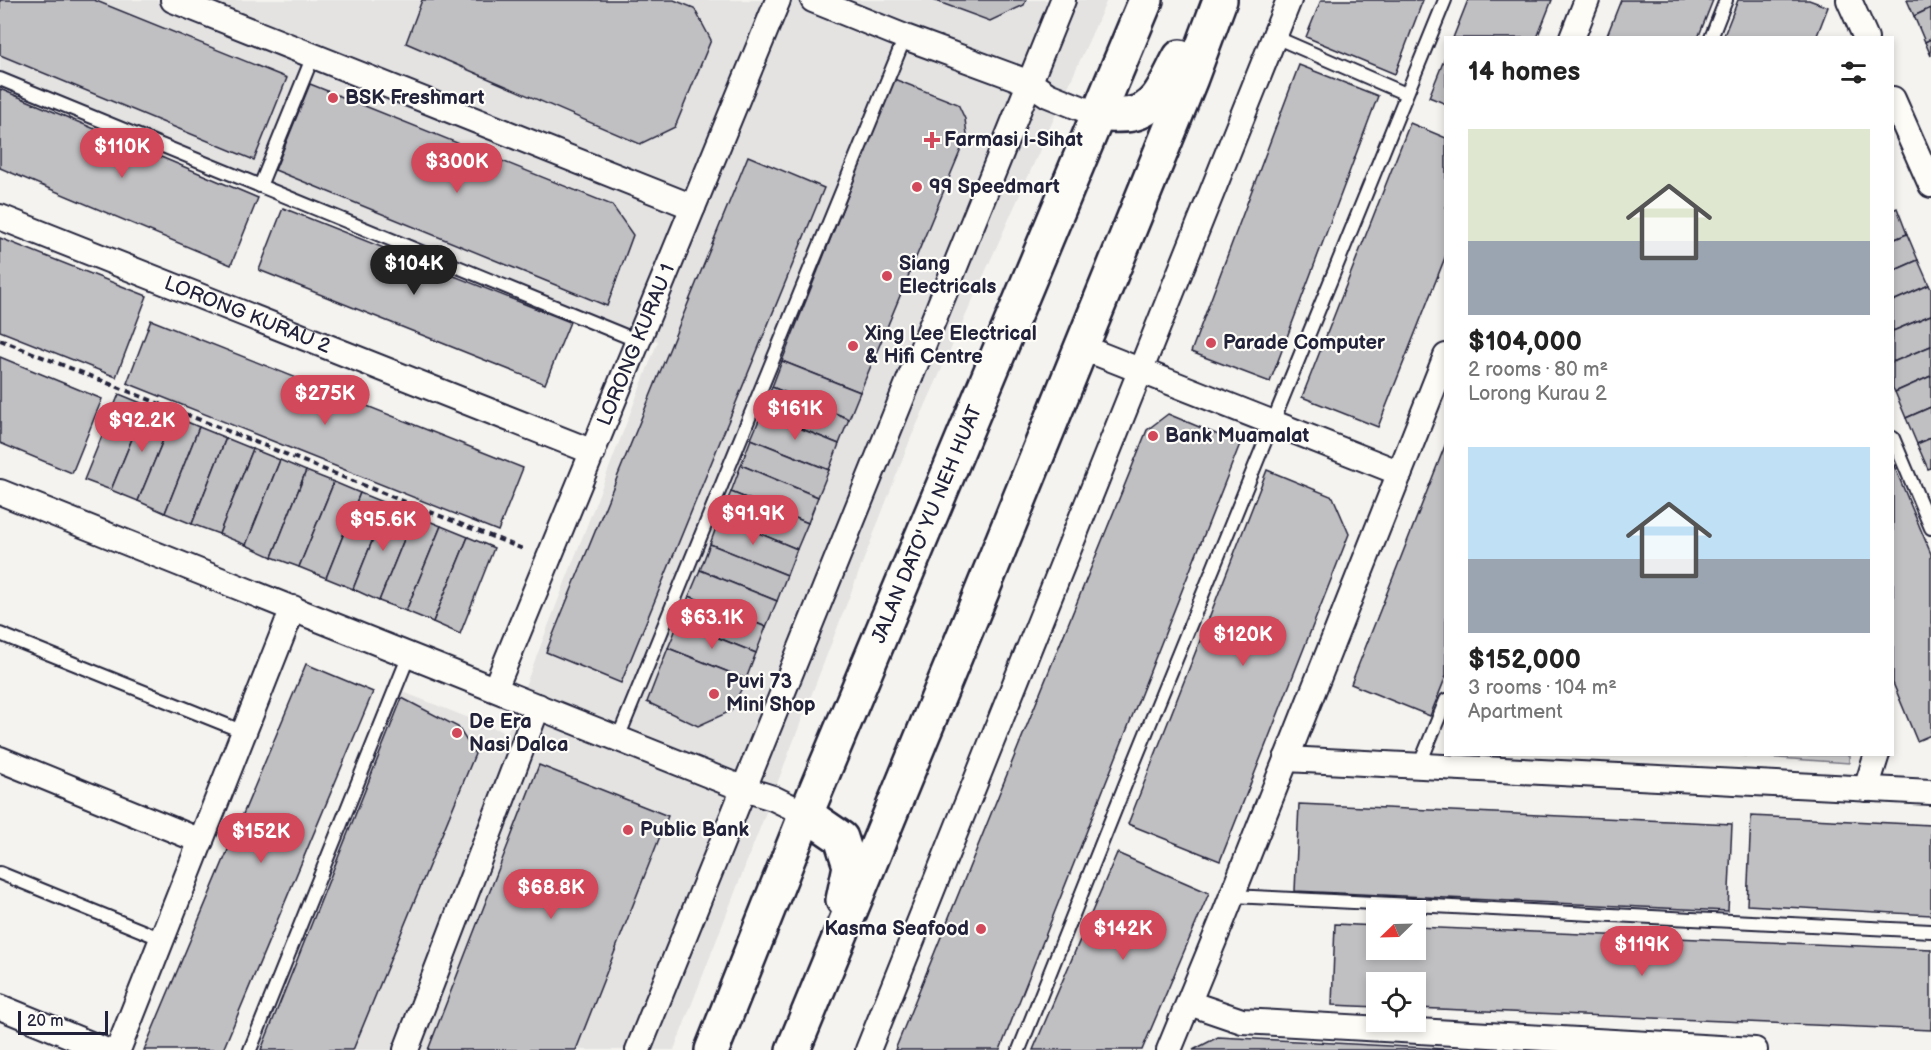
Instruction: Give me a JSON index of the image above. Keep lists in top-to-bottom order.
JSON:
{
  "streets": {
    "main road": ["JALAN DATO' YU NEH HUAT"],
    "street": ["LORONG KURAU 2", "LORONG KURAU 1"]
  },
  "crossings": [
    ["LORONG KURAU 2", "LORONG KURAU 1"]
  ],
  "places": {
    "other": [
      "BSK Freshmart",
      "99 Speedmart",
      "Siang Electricals",
      "Parade Computer",
      "Xing Lee Electrical & Hifi Centre",
      "Bank Muamalat",
      "Puvi 73 Mini Shop",
      "De Era Nasi Dalca",
      "Public Bank",
      "Kasma Seafood"
    ],
    "health": ["Farmasi i-Sihat"]
  },
  "scale_bar": "20 m",
  "north": "bottom left",
  "page": {
    "heading": "14 homes",
    "list": [
      {
        "name": "$104,000",
        "note": "2 rooms · 80 m² · Lorong Kurau 2"
      },
      {
        "name": "$152,000",
        "note": "3 rooms · 104 m² · Apartment"
      }
    ],
    "price": [
      "$110K",
      "$300K",
      "$104K",
      "$275K",
      "$161K",
      "$92.2K",
      "$91.9K",
      "$95.6K",
      "$63.1K",
      "$120K",
      "$152K",
      "$68.8K",
      "$142K",
      "$119K"
    ],
    "scale": "20 m"
  }
}
